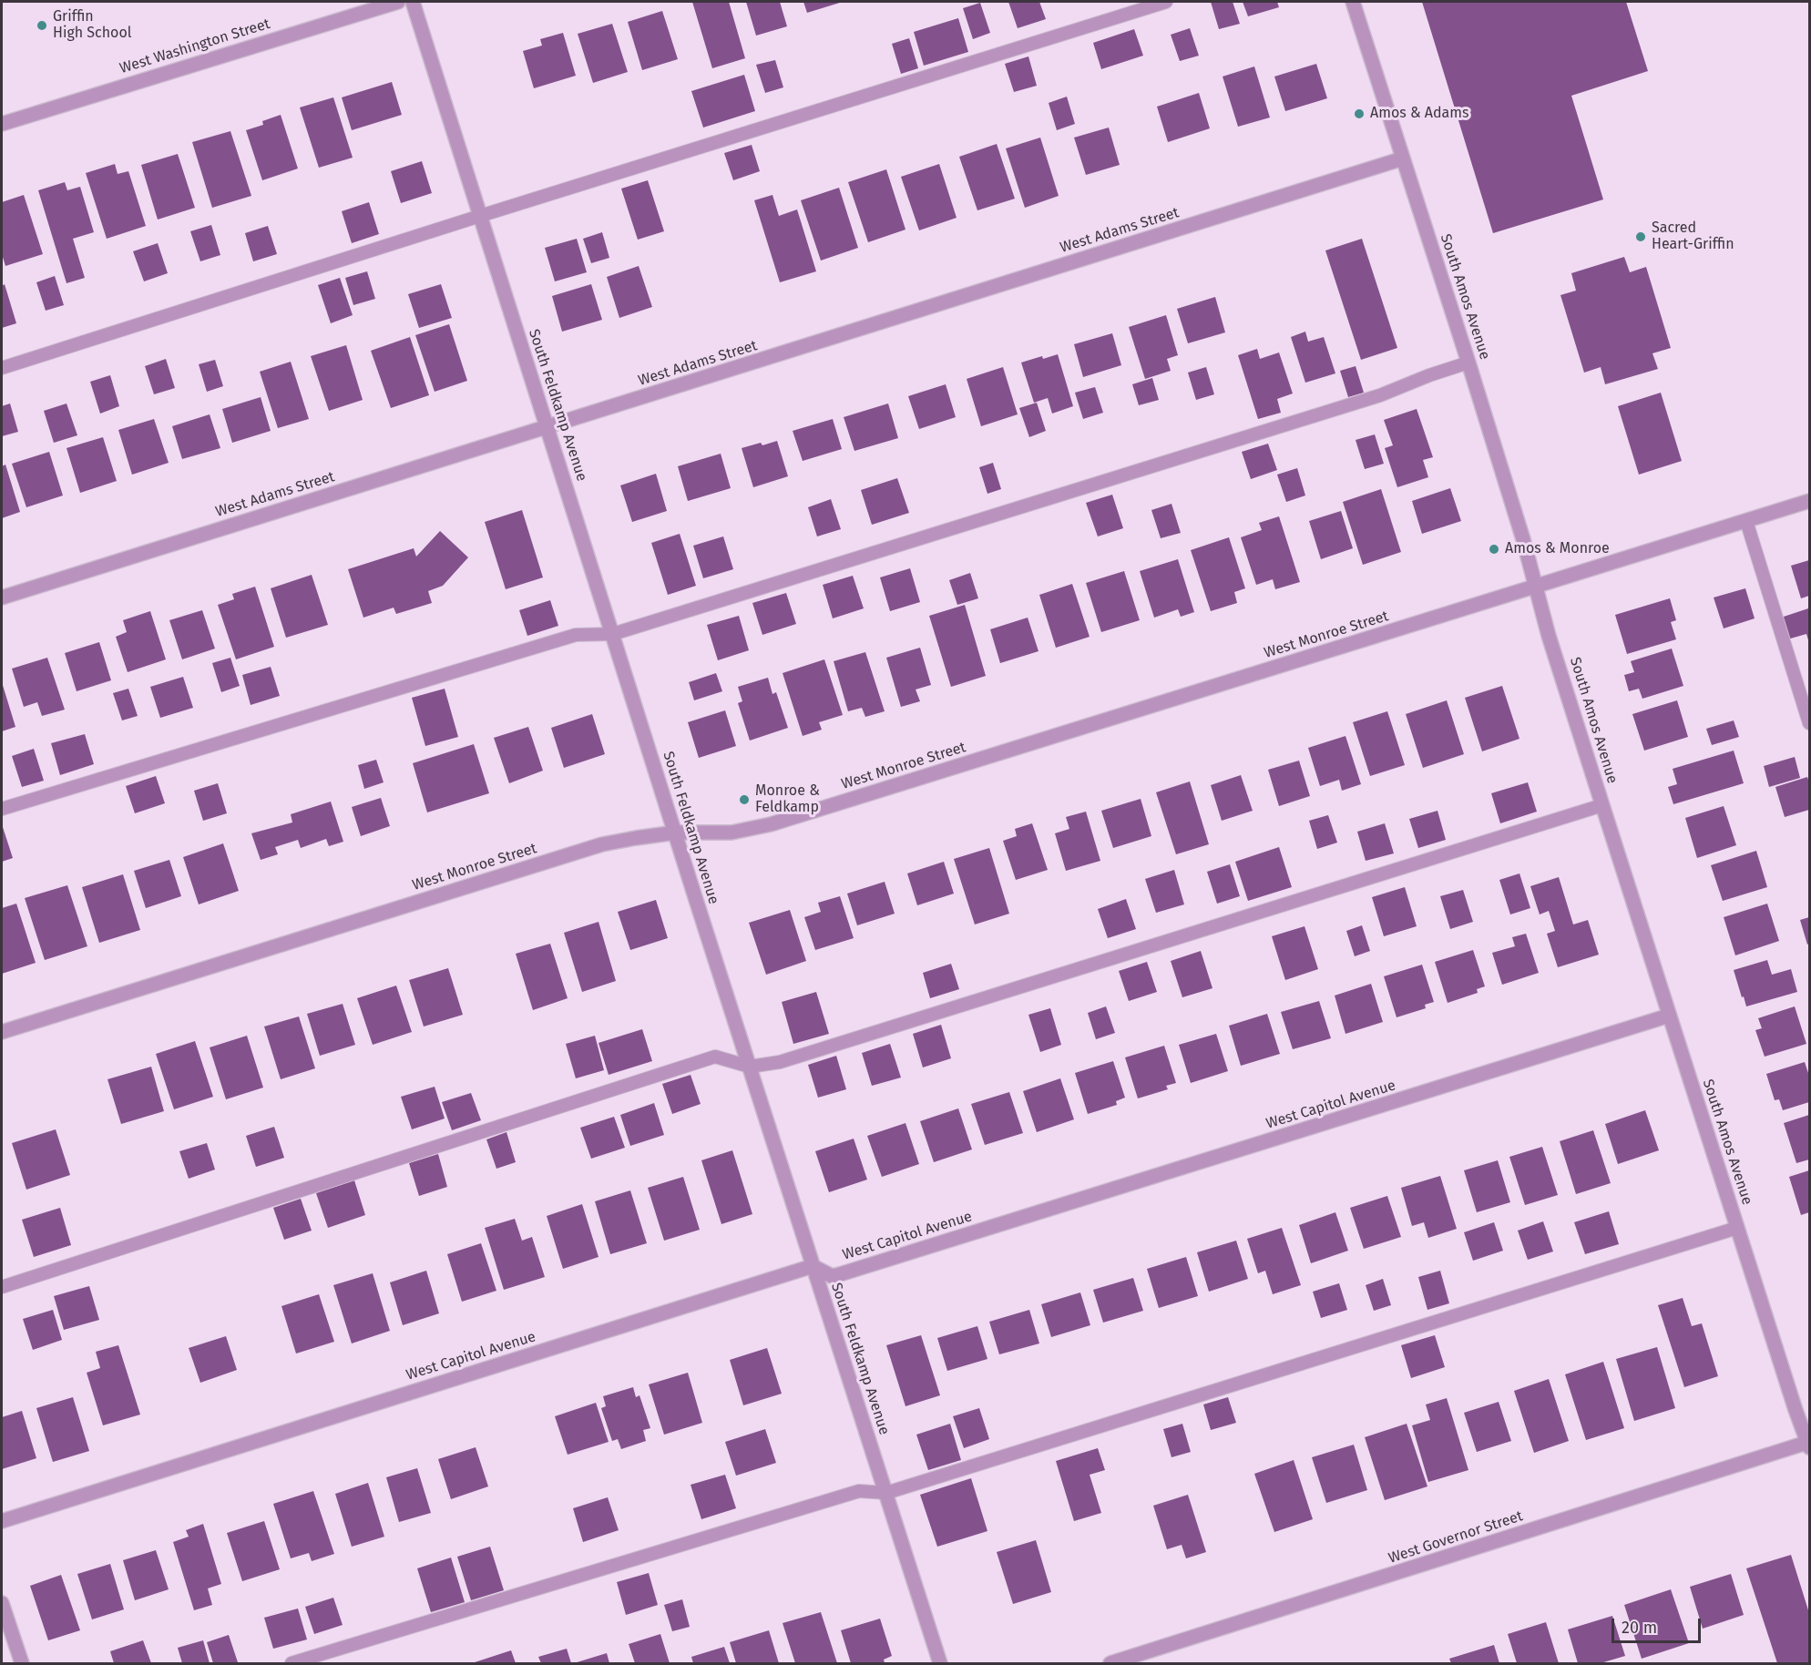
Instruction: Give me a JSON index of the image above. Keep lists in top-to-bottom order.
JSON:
{
  "streets": {
    "street": [
      "West Washington Street",
      "West Adams Street",
      "South Amos Avenue",
      "South Feldkamp Avenue",
      "West Monroe Street",
      "West Capitol Avenue",
      "West Governor Street"
    ]
  },
  "crossings": [
    ["West Adams Street", "South Amos Avenue"],
    ["West Adams Street", "South Feldkamp Avenue"],
    ["South Amos Avenue", "West Monroe Street"],
    ["South Amos Avenue", "West Capitol Avenue"],
    ["South Amos Avenue", "West Governor Street"],
    ["South Feldkamp Avenue", "West Monroe Street"],
    ["South Feldkamp Avenue", "West Capitol Avenue"]
  ],
  "places": [
    "Griffin High School",
    "Amos & Adams",
    "Sacred Heart-Griffin",
    "Amos & Monroe",
    "Monroe & Feldkamp"
  ],
  "scale_bar": "20 m"
}
